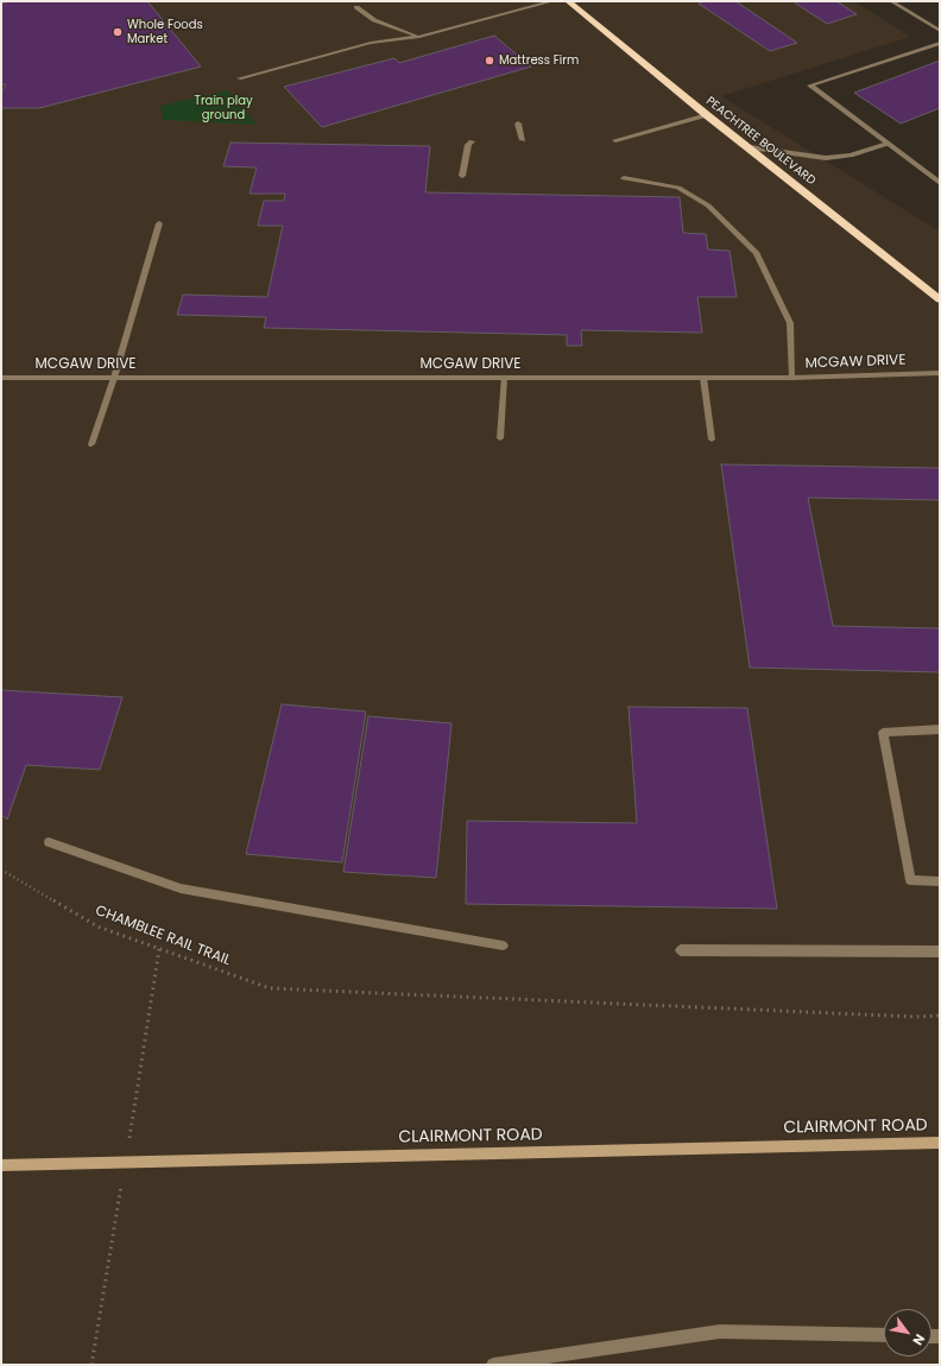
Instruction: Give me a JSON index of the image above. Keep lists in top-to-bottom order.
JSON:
{
  "streets": {
    "highway": ["PEACHTREE BOULEVARD"],
    "main road": ["CLAIRMONT ROAD"],
    "street": ["MCGAW DRIVE"],
    "path": ["CHAMBLEE RAIL TRAIL"]
  },
  "parks": ["Train play ground"],
  "places": ["Whole Foods Market", "Mattress Firm"],
  "north": "bottom right"
}
